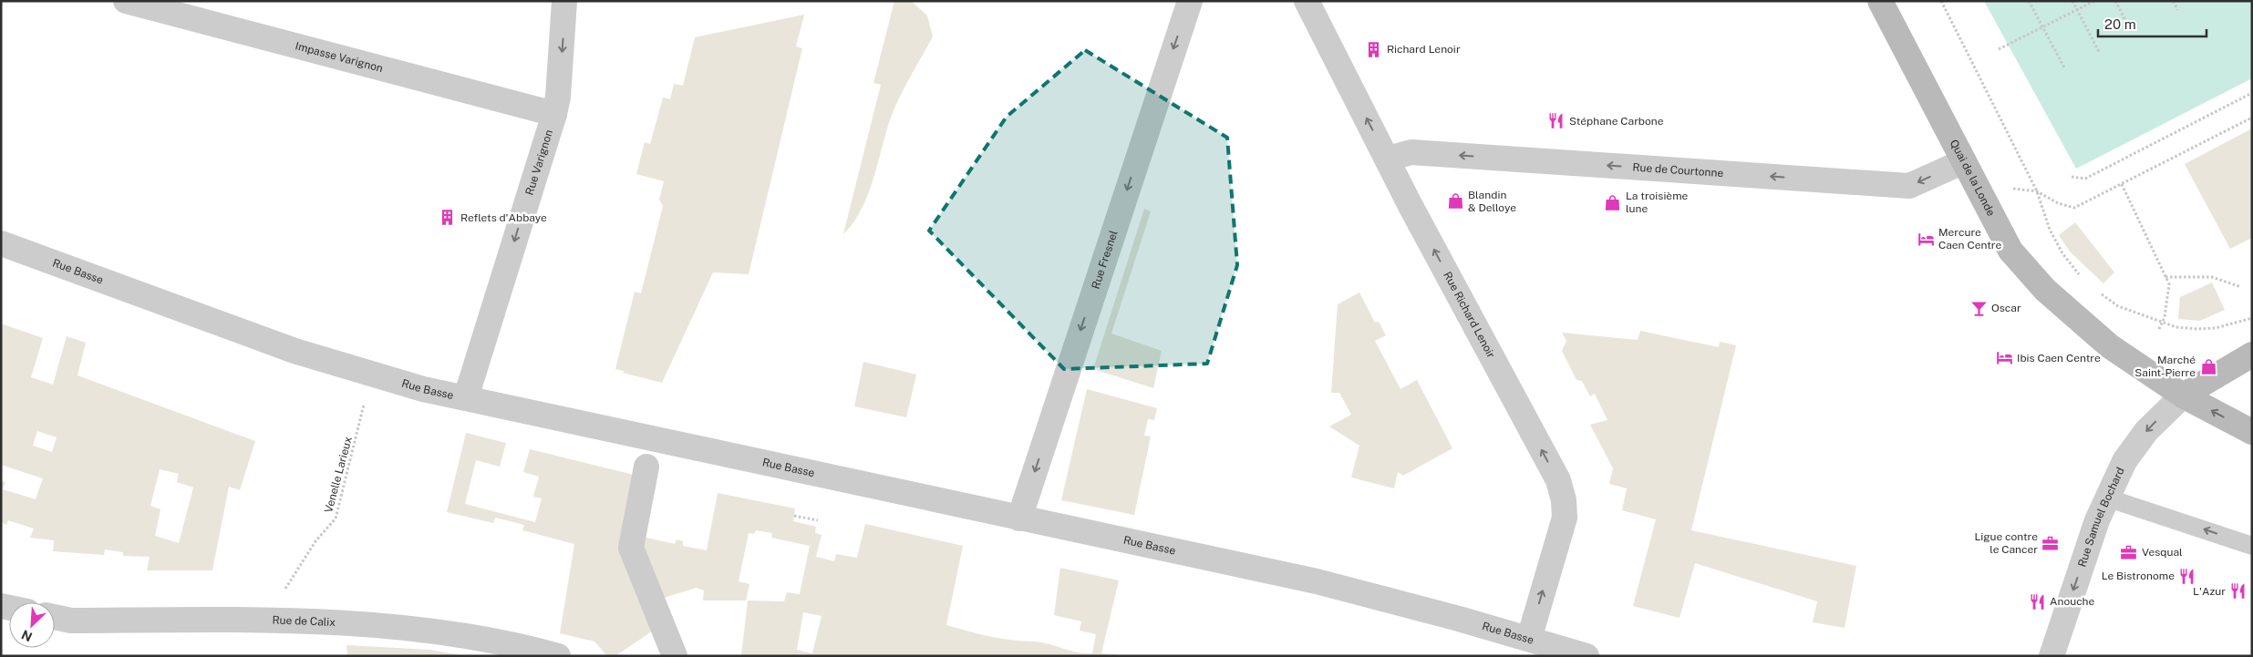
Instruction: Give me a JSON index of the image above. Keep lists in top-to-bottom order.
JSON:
{
  "streets": {
    "street": [
      "Impasse Varignon",
      "Rue Varignon",
      "Rue de Courtonne",
      "Quai de la Londe",
      "Rue Fresnel",
      "Rue Basse",
      "Rue Richard Lenoir",
      "Rue Samuel Bochard",
      "Rue de Calix"
    ],
    "path": ["Venelle Larieux"]
  },
  "crossings": [
    ["Impasse Varignon", "Rue Varignon"],
    ["Rue Varignon", "Rue Basse"],
    ["Rue de Courtonne", "Quai de la Londe"],
    ["Rue de Courtonne", "Rue Richard Lenoir"],
    ["Quai de la Londe", "Rue Samuel Bochard"],
    ["Rue Fresnel", "Rue Basse"],
    ["Rue Basse", "Rue Richard Lenoir"],
    ["Venelle Larieux", "Rue de Calix"]
  ],
  "one_way": [
    "Rue Varignon",
    "Rue de Courtonne",
    "Rue Fresnel",
    "Rue Richard Lenoir",
    "Rue Samuel Bochard"
  ],
  "places": {
    "building": ["Richard Lenoir", "Reflets d'Abbaye"],
    "restaurant": [
      "Stéphane Carbone",
      "Le Bistronome",
      "L'Azur",
      "Anouche"
    ],
    "shop": ["Blandin & Delloye", "La troisième lune", "Marché Saint-Pierre"],
    "hotel": ["Mercure Caen Centre", "Ibis Caen Centre"],
    "bar": ["Oscar"],
    "office": ["Ligue contre le Cancer", "Vesqual"]
  },
  "scale_bar": "20 m",
  "north": "bottom left"
}
